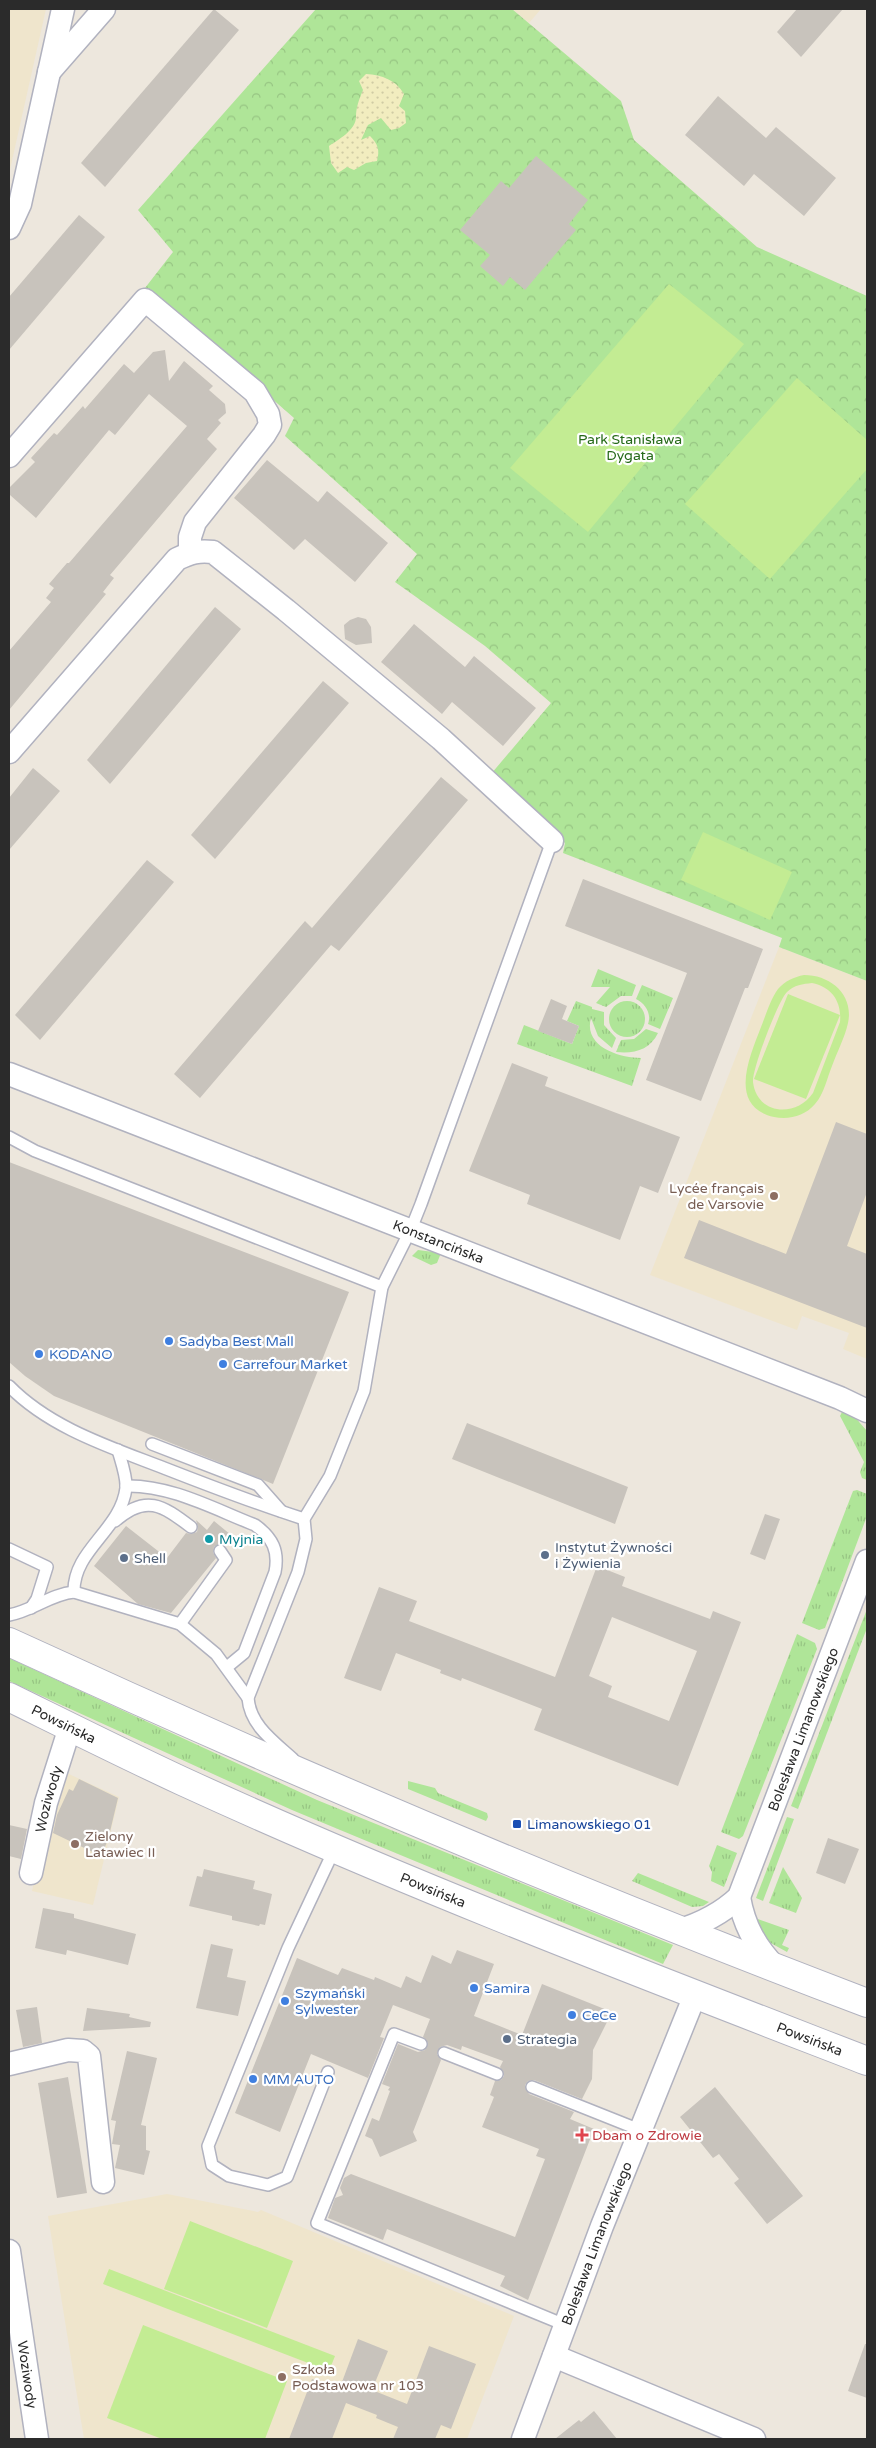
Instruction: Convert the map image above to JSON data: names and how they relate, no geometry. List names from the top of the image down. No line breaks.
{"streets":{"main road":["Powsińska"],"street":["Konstancińska","Bolesława Limanowskiego","Woziwody"]},"crossings":[["Powsińska","Bolesława Limanowskiego"],["Powsińska","Woziwody"]],"parks":["Park Stanisława Dygata"],"places":{"other":["Lycée français de Varsovie","Sadyba Best Mall","KODANO","Carrefour Market","Myjnia","Instytut Żywności i Żywienia","Shell","Zielony Latawiec II","Samira","Szymański Sylwester","CeCe","Strategia","MM AUTO","Szkoła Podstawowa nr 103"],"transit":["Limanowskiego 01"],"health":["Dbam o Zdrowie"]}}
